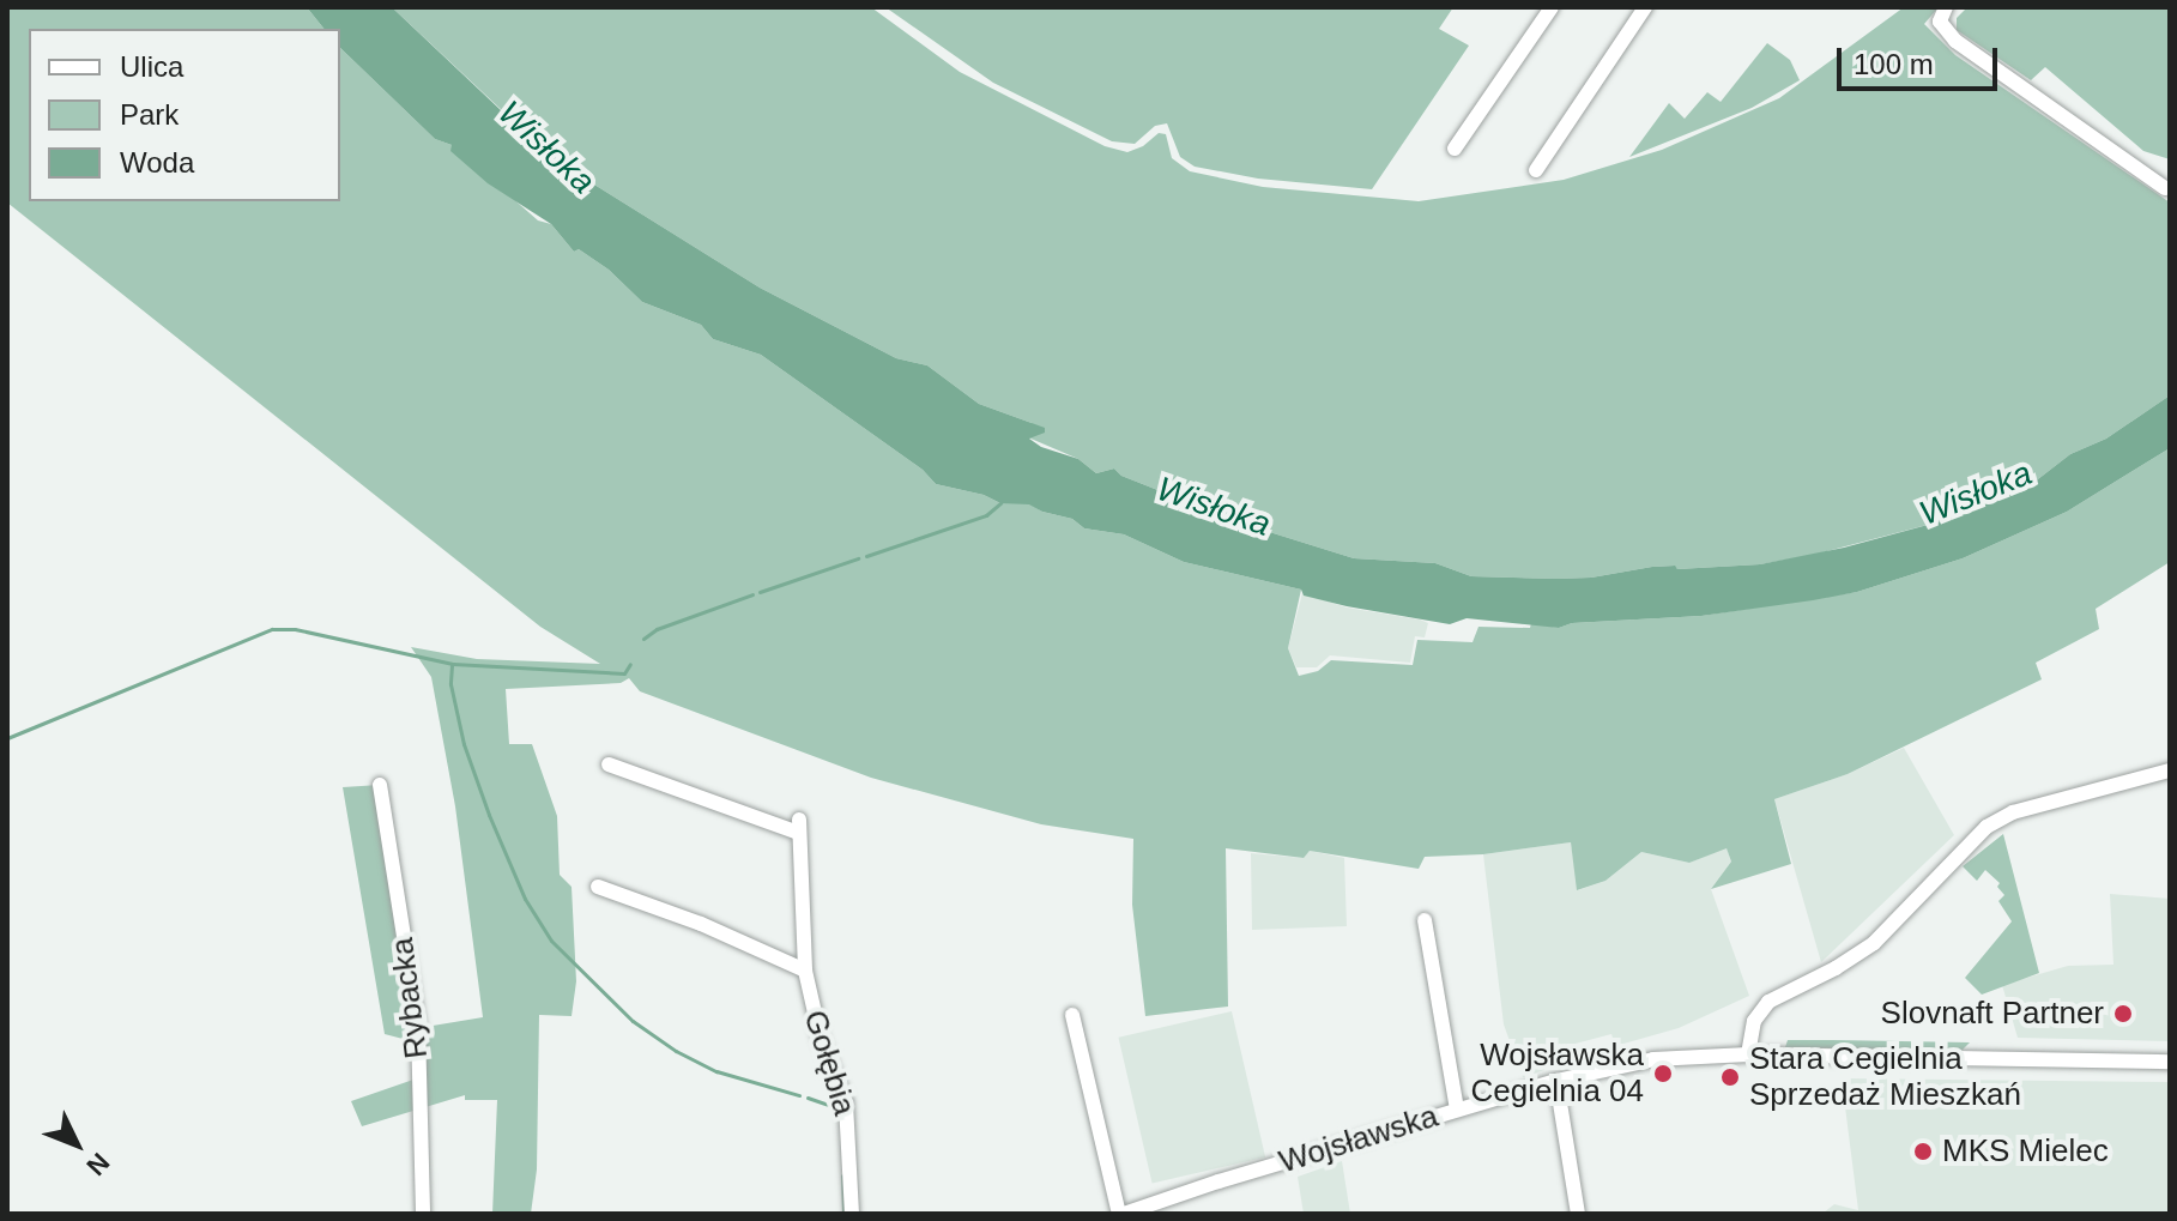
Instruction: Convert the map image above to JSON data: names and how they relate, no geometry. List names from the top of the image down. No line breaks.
{"streets":{"street":["Rybacka","Gołębia","Wojsławska"]},"water":["Wisłoka"],"places":["Slovnaft Partner","Wojsławska Cegielnia 04","Stara Cegielnia Sprzedaż Mieszkań","MKS Mielec"],"legend":["Ulica","Park","Woda"],"scale_bar":"100 m","north":"bottom right"}
